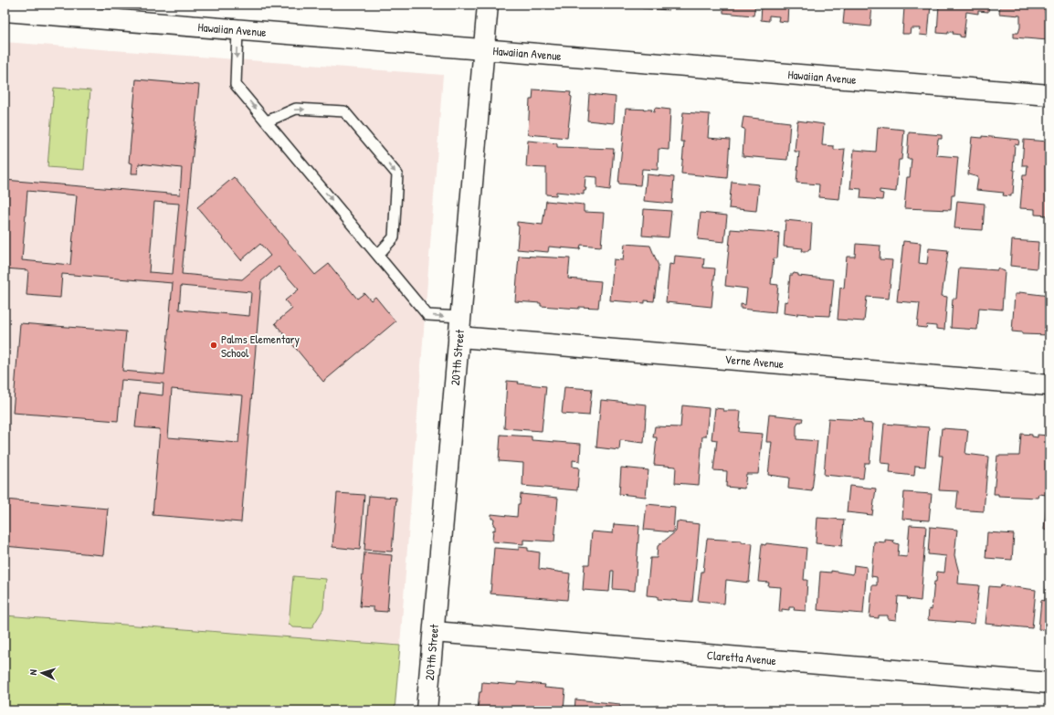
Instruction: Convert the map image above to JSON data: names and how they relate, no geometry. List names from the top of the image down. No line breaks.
{"streets":{"street":["Hawaiian Avenue","207th Street","Verne Avenue","Claretta Avenue"]},"crossings":[["Hawaiian Avenue","207th Street"],["207th Street","Verne Avenue"],["207th Street","Claretta Avenue"]],"places":["Palms Elementary School"],"north":"left"}
